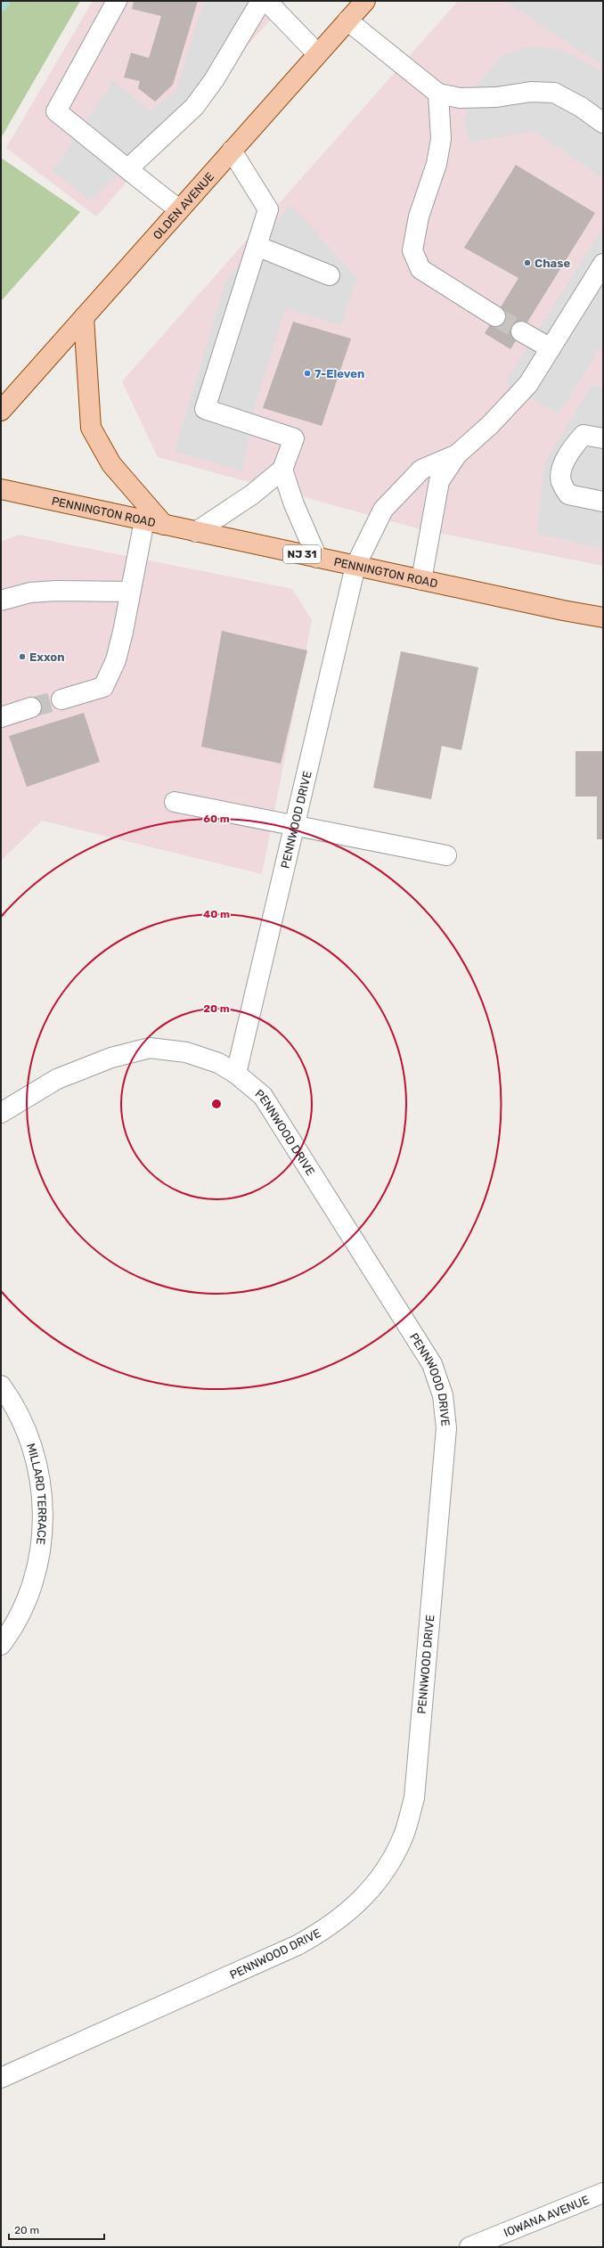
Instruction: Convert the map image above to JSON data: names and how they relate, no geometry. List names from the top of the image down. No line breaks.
{"streets":{"main road":["OLDEN AVENUE","PENNINGTON ROAD","NJ 31"],"street":["PENNWOOD DRIVE","MILLARD TERRACE","IOWANA AVENUE"]},"crossings":[["PENNINGTON ROAD","PENNWOOD DRIVE"]],"places":["Chase","7-Eleven","Exxon"],"scale_bar":"20 m","rings":["60 m","40 m","20 m"]}
